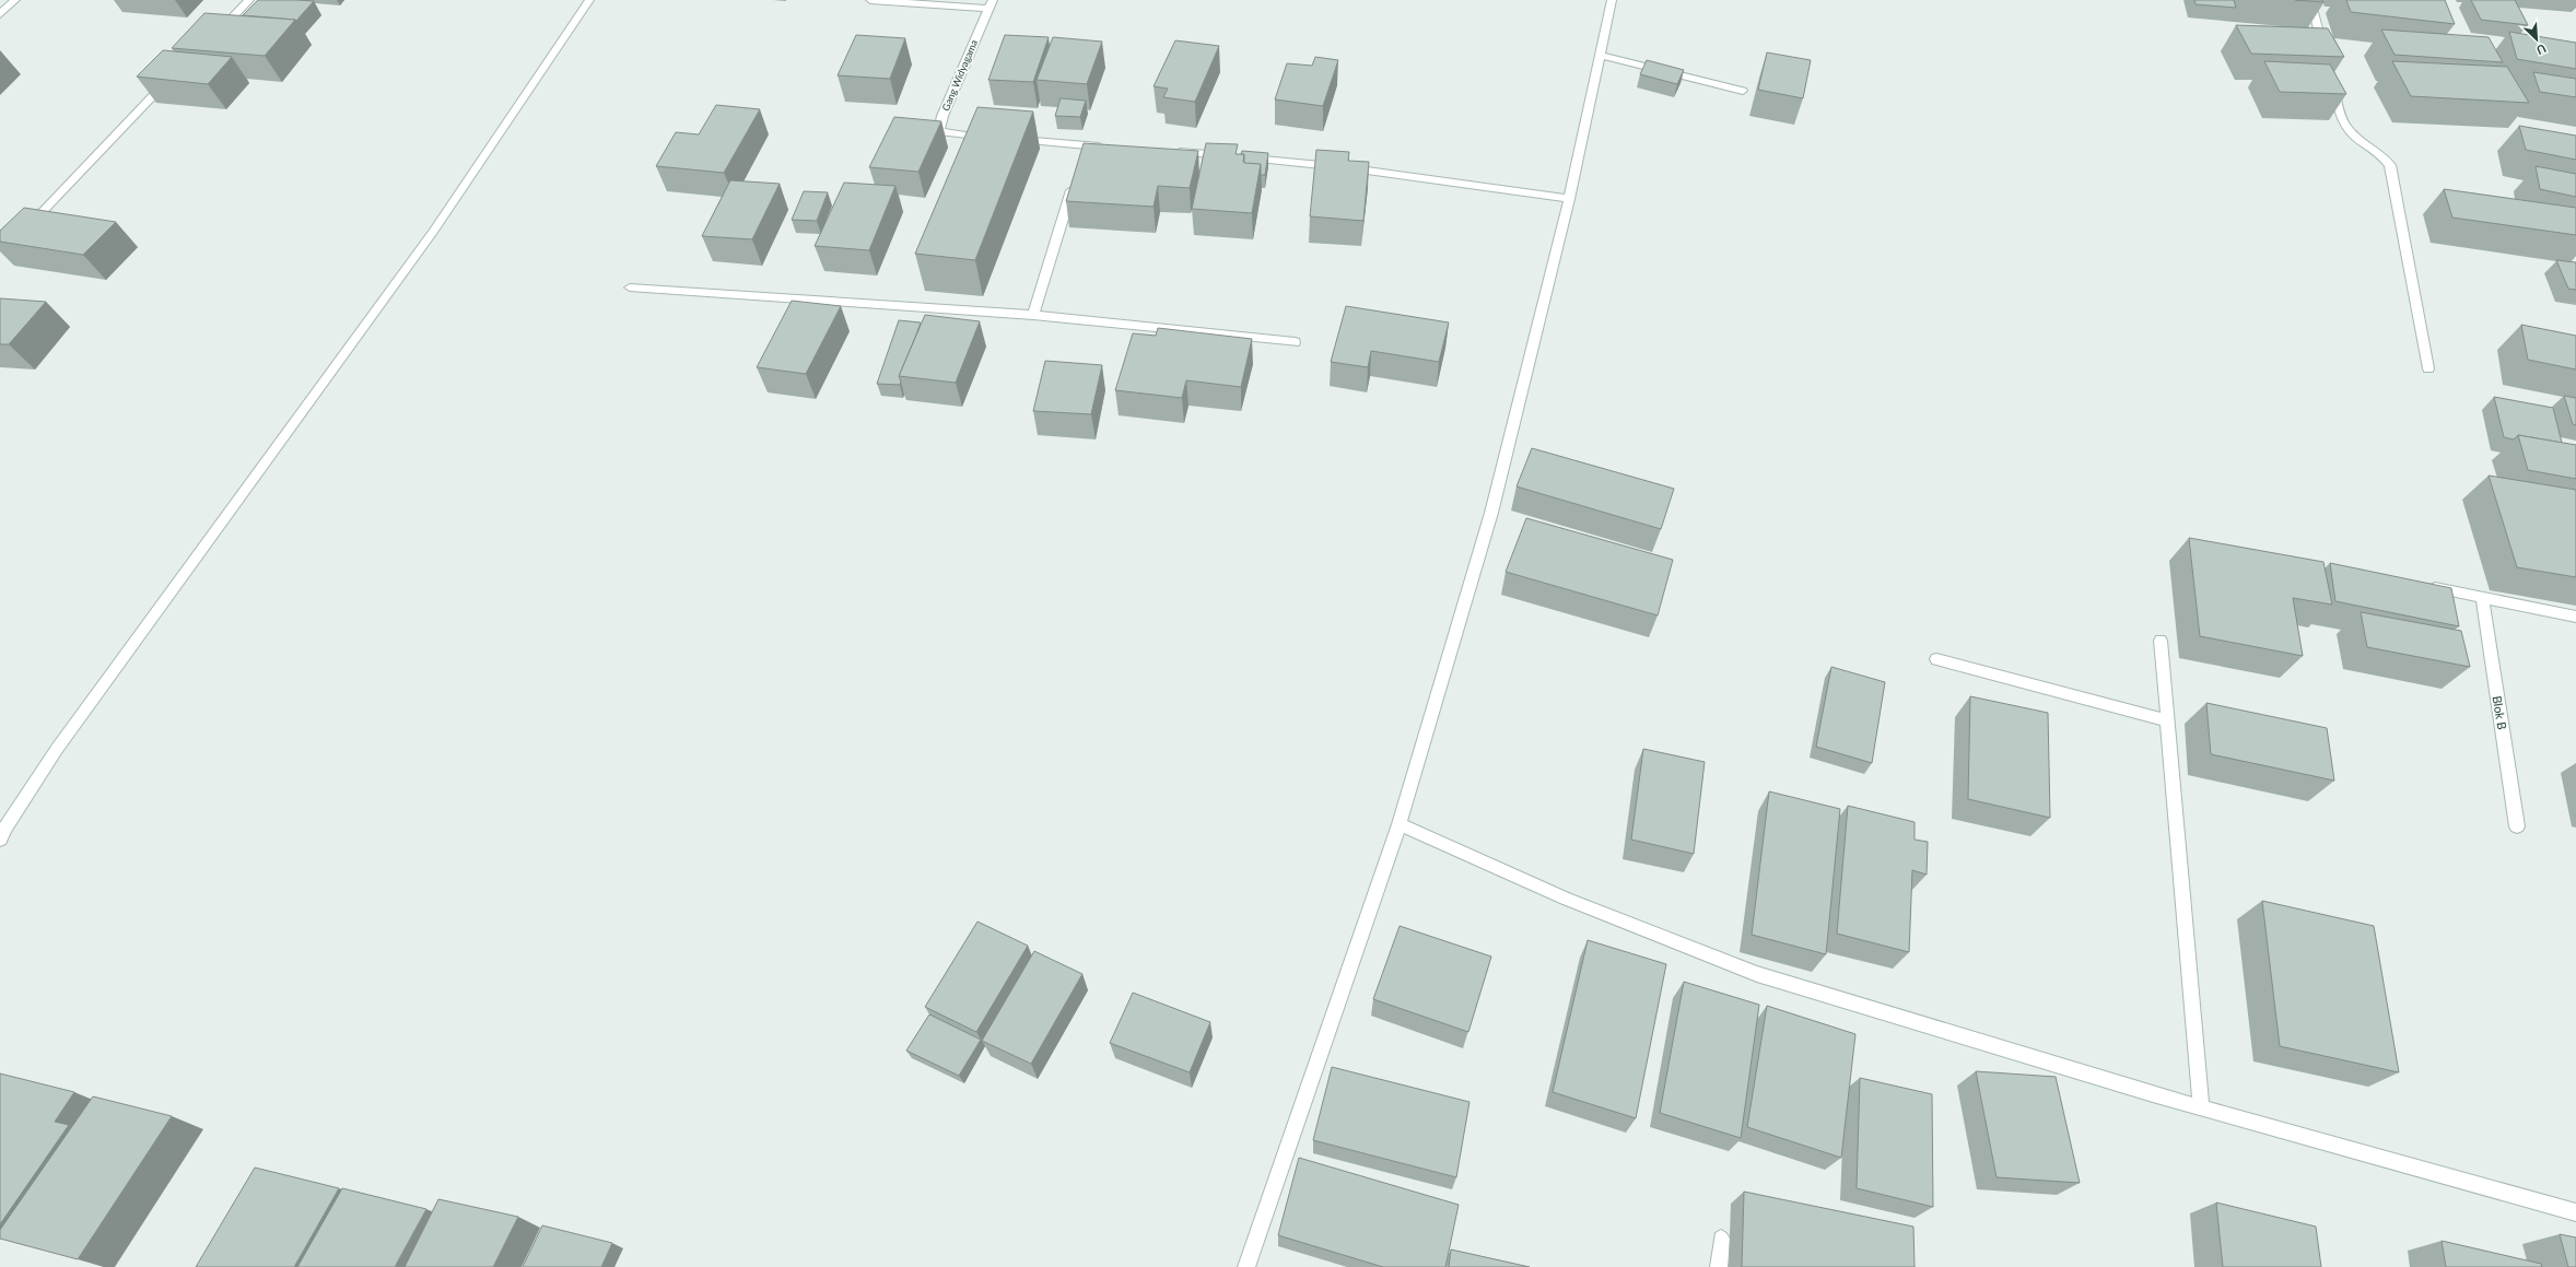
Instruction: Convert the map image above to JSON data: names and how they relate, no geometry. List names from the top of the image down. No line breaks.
{"streets":{"street":["Gang Widyagama","Blok B"]},"north":"bottom right"}
